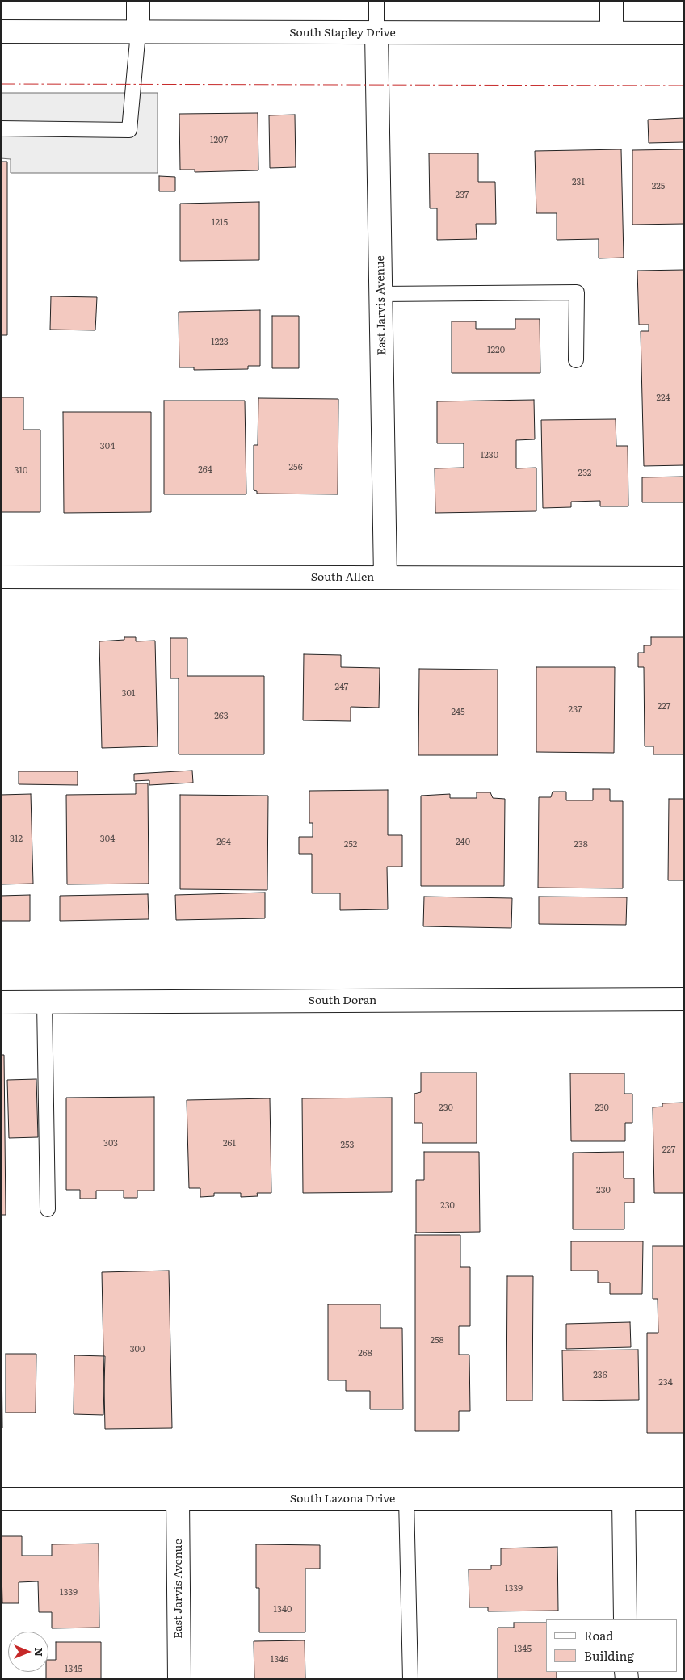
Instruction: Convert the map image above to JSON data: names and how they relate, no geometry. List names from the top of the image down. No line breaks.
{"streets":{"street":["South Stapley Drive","East Jarvis Avenue","South Allen","South Doran","South Lazona Drive"]},"crossings":[["South Stapley Drive","East Jarvis Avenue"],["East Jarvis Avenue","South Allen"],["East Jarvis Avenue","South Lazona Drive"]],"house_numbers":["1207","231","225","237","1215","1223","1220","224","304","1230","256","264","310","232","247","301","227","237","245","263","312","304","264","240","252","238","230","230","303","261","253","227","230","230","258","300","268","236","234","1339","1339","1340","1345","1346","1345"],"legend":["Road","Building"],"north":"right"}
